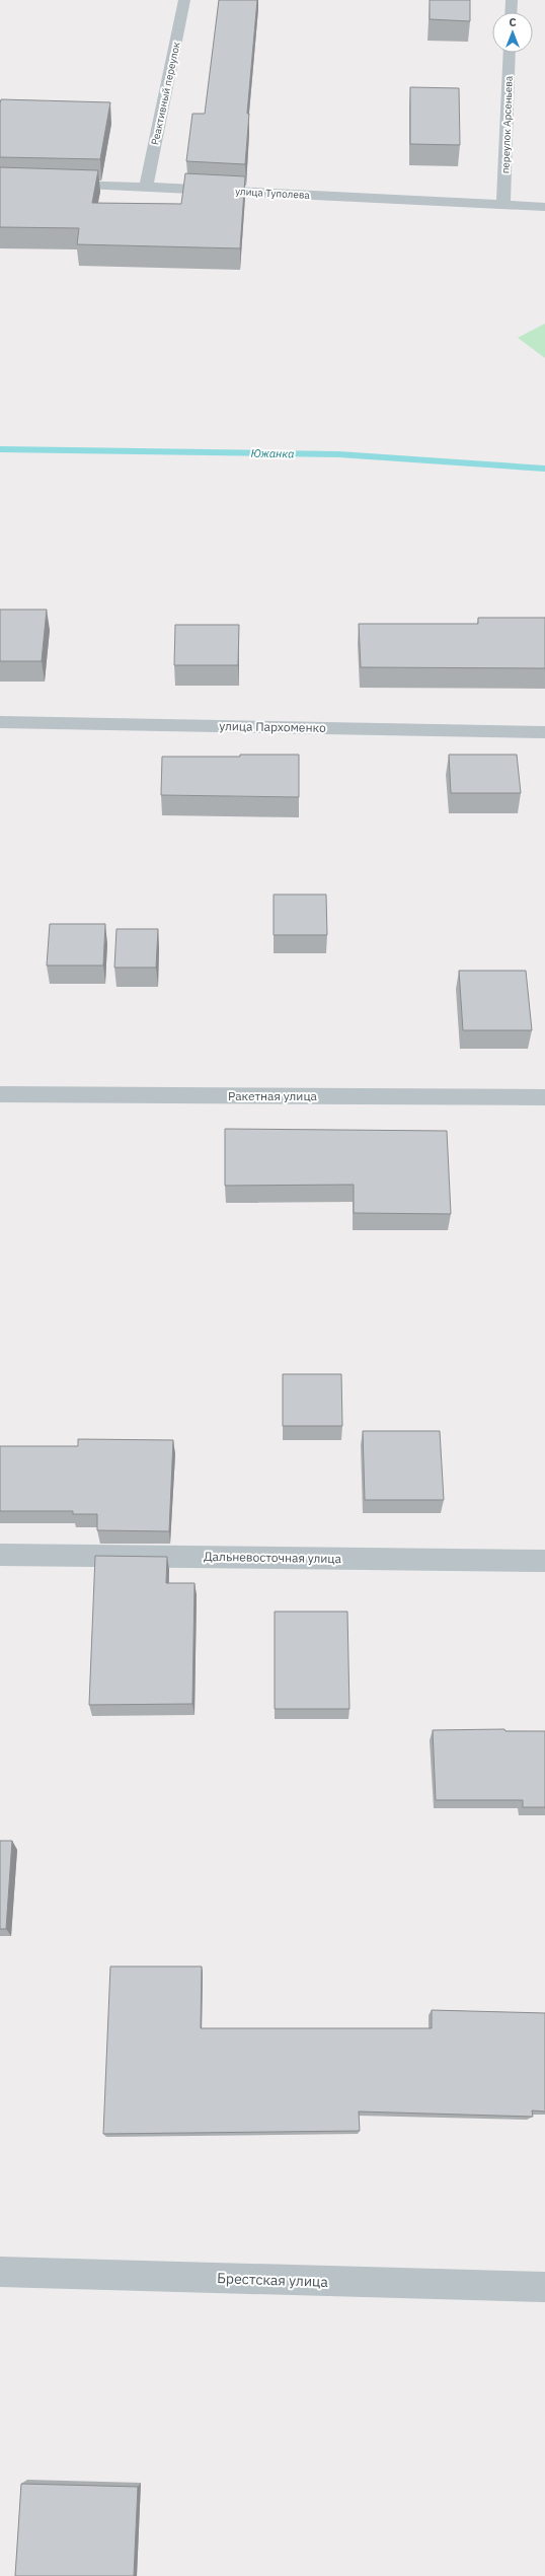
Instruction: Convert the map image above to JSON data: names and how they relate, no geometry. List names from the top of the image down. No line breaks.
{"streets":{"street":["Реактивный переулок","переулок Арсеньева","улица Туполева","улица Пархоменко","Ракетная улица","Дальневосточная улица","Брестская улица"]},"crossings":[["Реактивный переулок","улица Туполева"],["переулок Арсеньева","улица Туполева"]],"water":["Южанка"],"north":"top"}
